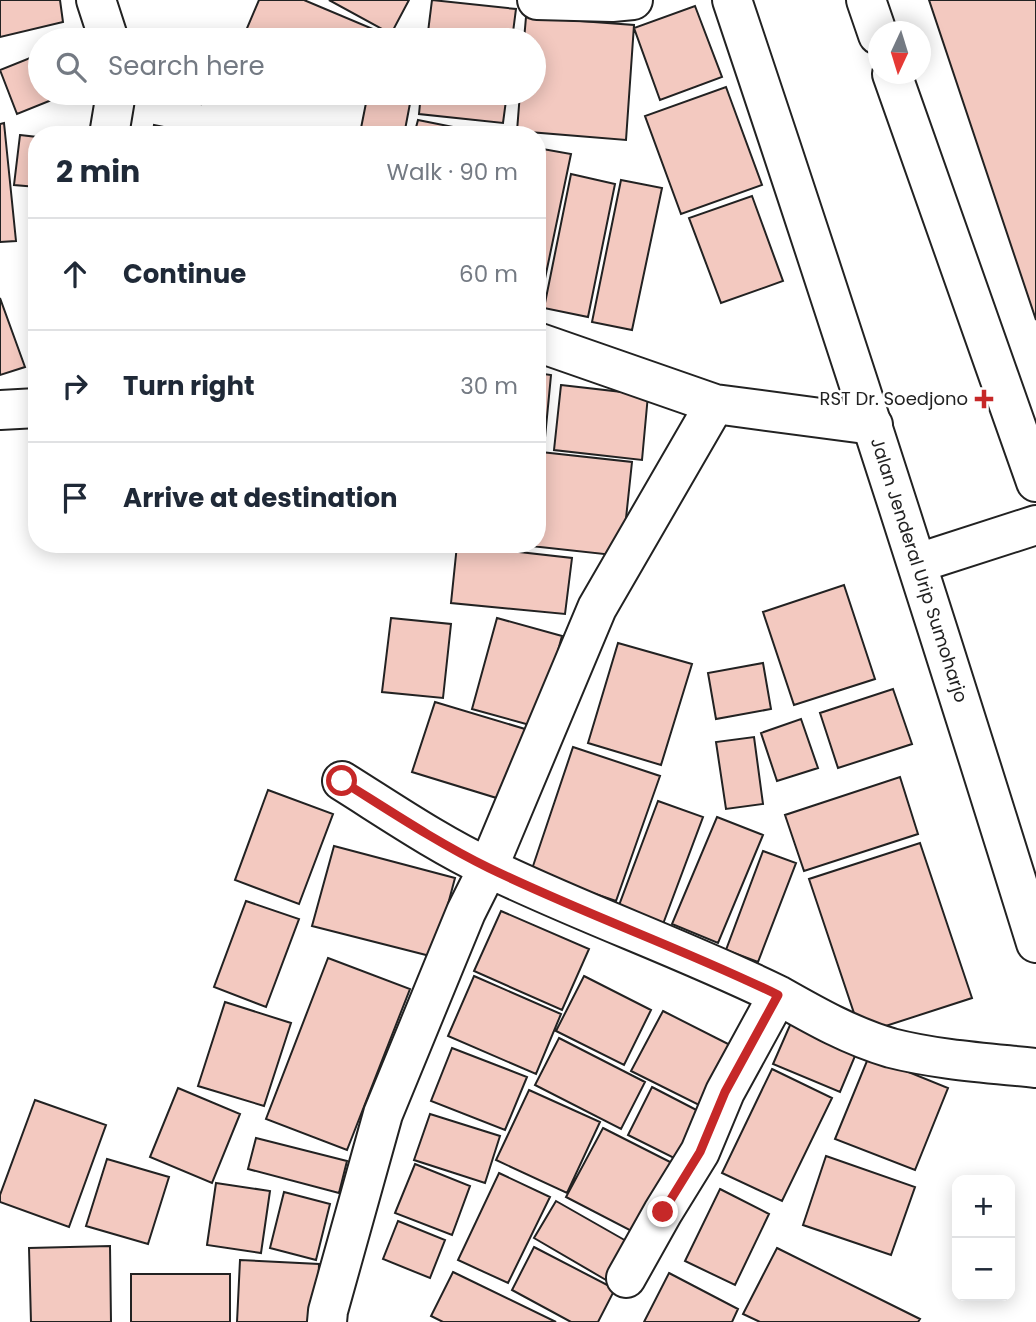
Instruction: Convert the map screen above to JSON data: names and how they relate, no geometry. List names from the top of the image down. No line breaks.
{"streets":{"main road":["Jalan Jenderal Urip Sumoharjo"]},"places":{"health":["RST Dr. Soedjono"]},"north":"bottom","page":{"search":"Search here","heading":["2 min","Walk · 90 m"],"list":[["Continue","60 m"],["Turn right","30 m"],"Arrive at destination"],"map_buttons":["+","−"]}}
